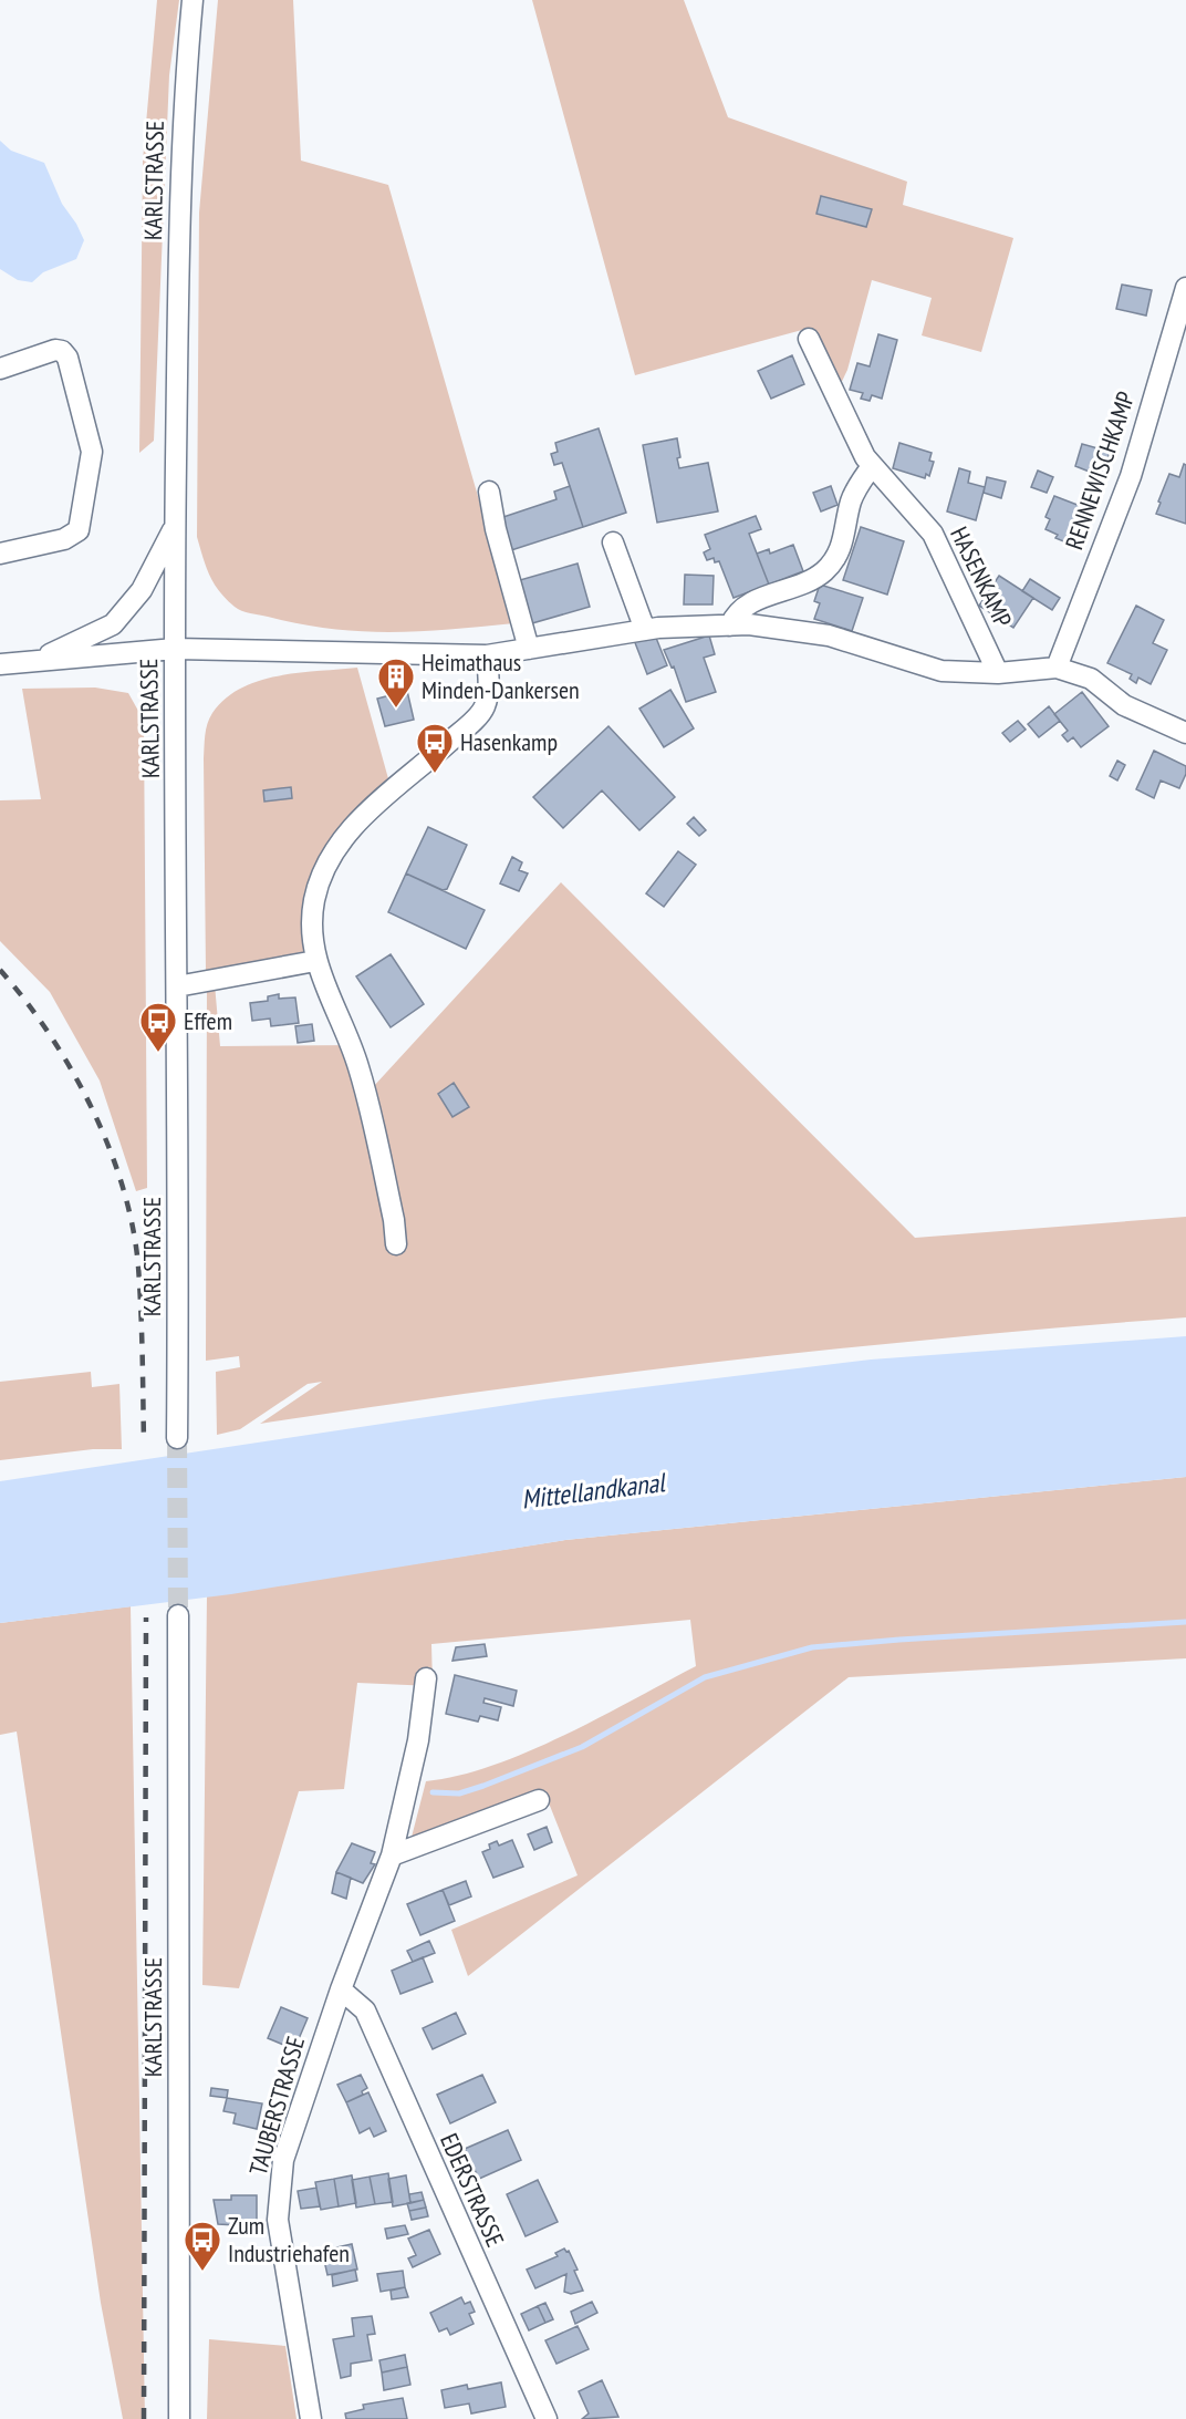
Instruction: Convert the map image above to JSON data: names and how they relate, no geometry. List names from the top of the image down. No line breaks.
{"streets":{"street":["KARLSTRASSE","RENNEWISCHKAMP","HASENKAMP","TAUBERSTRASSE","EDERSTRASSE"]},"crossings":[["TAUBERSTRASSE","EDERSTRASSE"]],"water":["Mittellandkanal"],"places":{"building":["Heimathaus Minden-Dankersen"],"bus stop":["Hasenkamp","Effem","Zum Industriehafen"]}}
